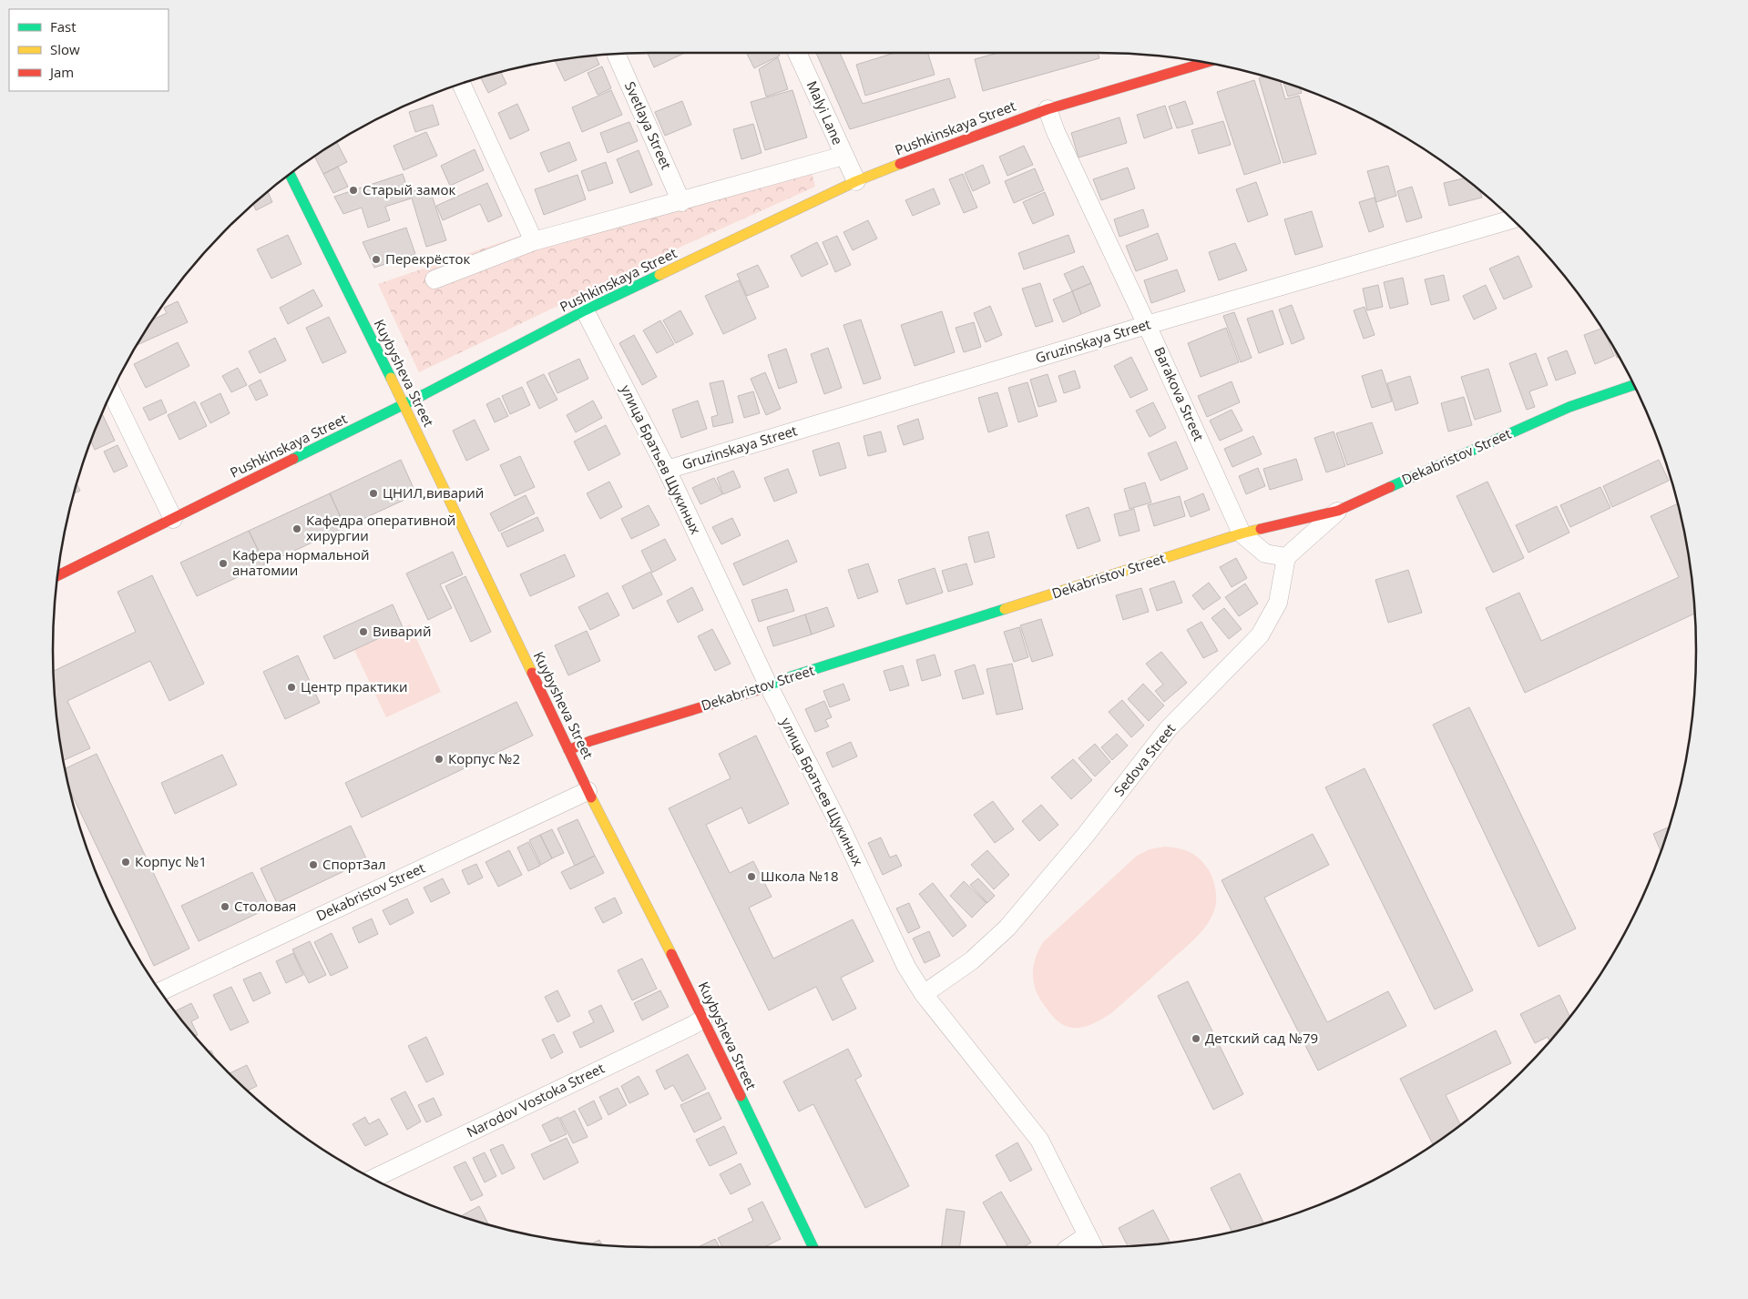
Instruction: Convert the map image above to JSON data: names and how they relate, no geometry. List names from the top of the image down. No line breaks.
{"streets":{"street":["Malyi Lane","Svetlaya Street","Pushkinskaya Street","Gruzinskaya Street","Kuybysheva Street","Barakova Street","Dekabristov Street","улица Братьев Щукиных","Sedova Street","Narodov Vostoka Street"]},"crossings":[["Malyi Lane","Pushkinskaya Street"],["Pushkinskaya Street","Kuybysheva Street"],["Pushkinskaya Street","Barakova Street"],["Pushkinskaya Street","улица Братьев Щукиных"],["Gruzinskaya Street","Barakova Street"],["Gruzinskaya Street","улица Братьев Щукиных"],["Kuybysheva Street","Dekabristov Street"],["Kuybysheva Street","Narodov Vostoka Street"],["Barakova Street","Dekabristov Street"],["Barakova Street","Sedova Street"],["Dekabristov Street","улица Братьев Щукиных"],["улица Братьев Щукиных","Sedova Street"]],"places":["Старый замок","Перекрёсток","ЦНИЛ,виварий","Кафедра оперативной хирургии","Кафера нормальной анатомии","Виварий","Центр практики","Корпус №2","Корпус №1","СпортЗал","Школа №18","Столовая","Детский сад №79"],"legend":["Fast","Slow","Jam"]}
